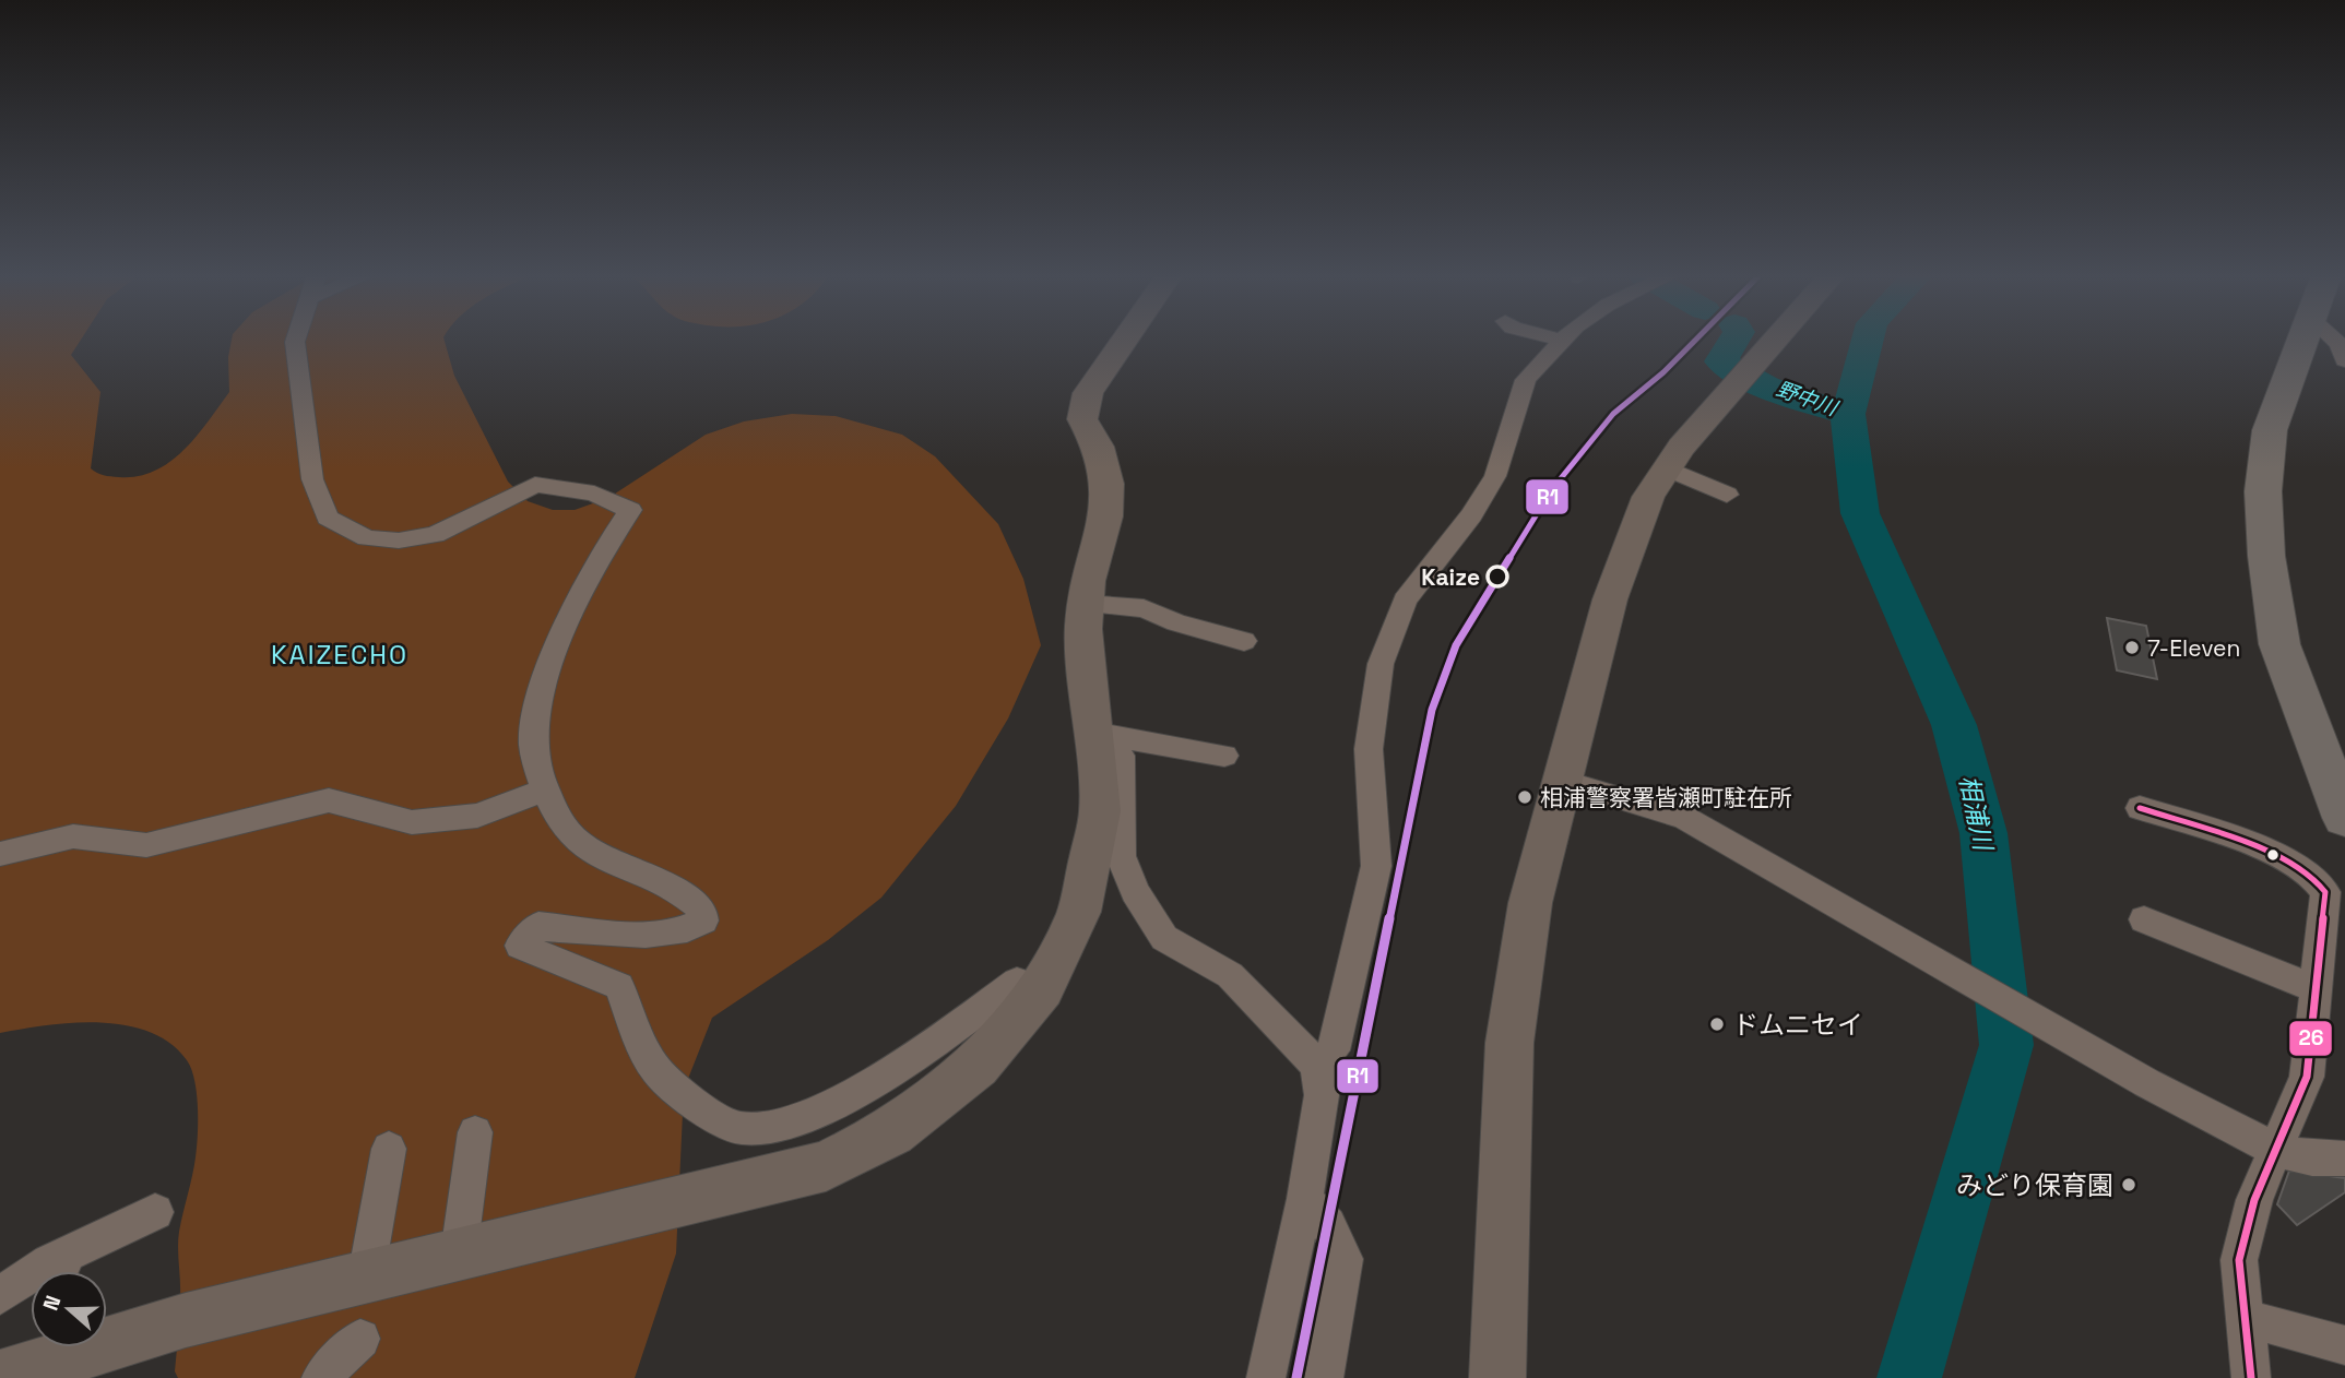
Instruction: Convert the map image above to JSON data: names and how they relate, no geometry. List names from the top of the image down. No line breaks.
{"districts":["KAIZECHO"],"water":["野中川","相浦川"],"places":["Kaize","7-Eleven","相浦警察署皆瀬町駐在所","ドムニセイ","みどり保育園"],"lines":["transit line R1","transit line 26"],"north":"left"}
